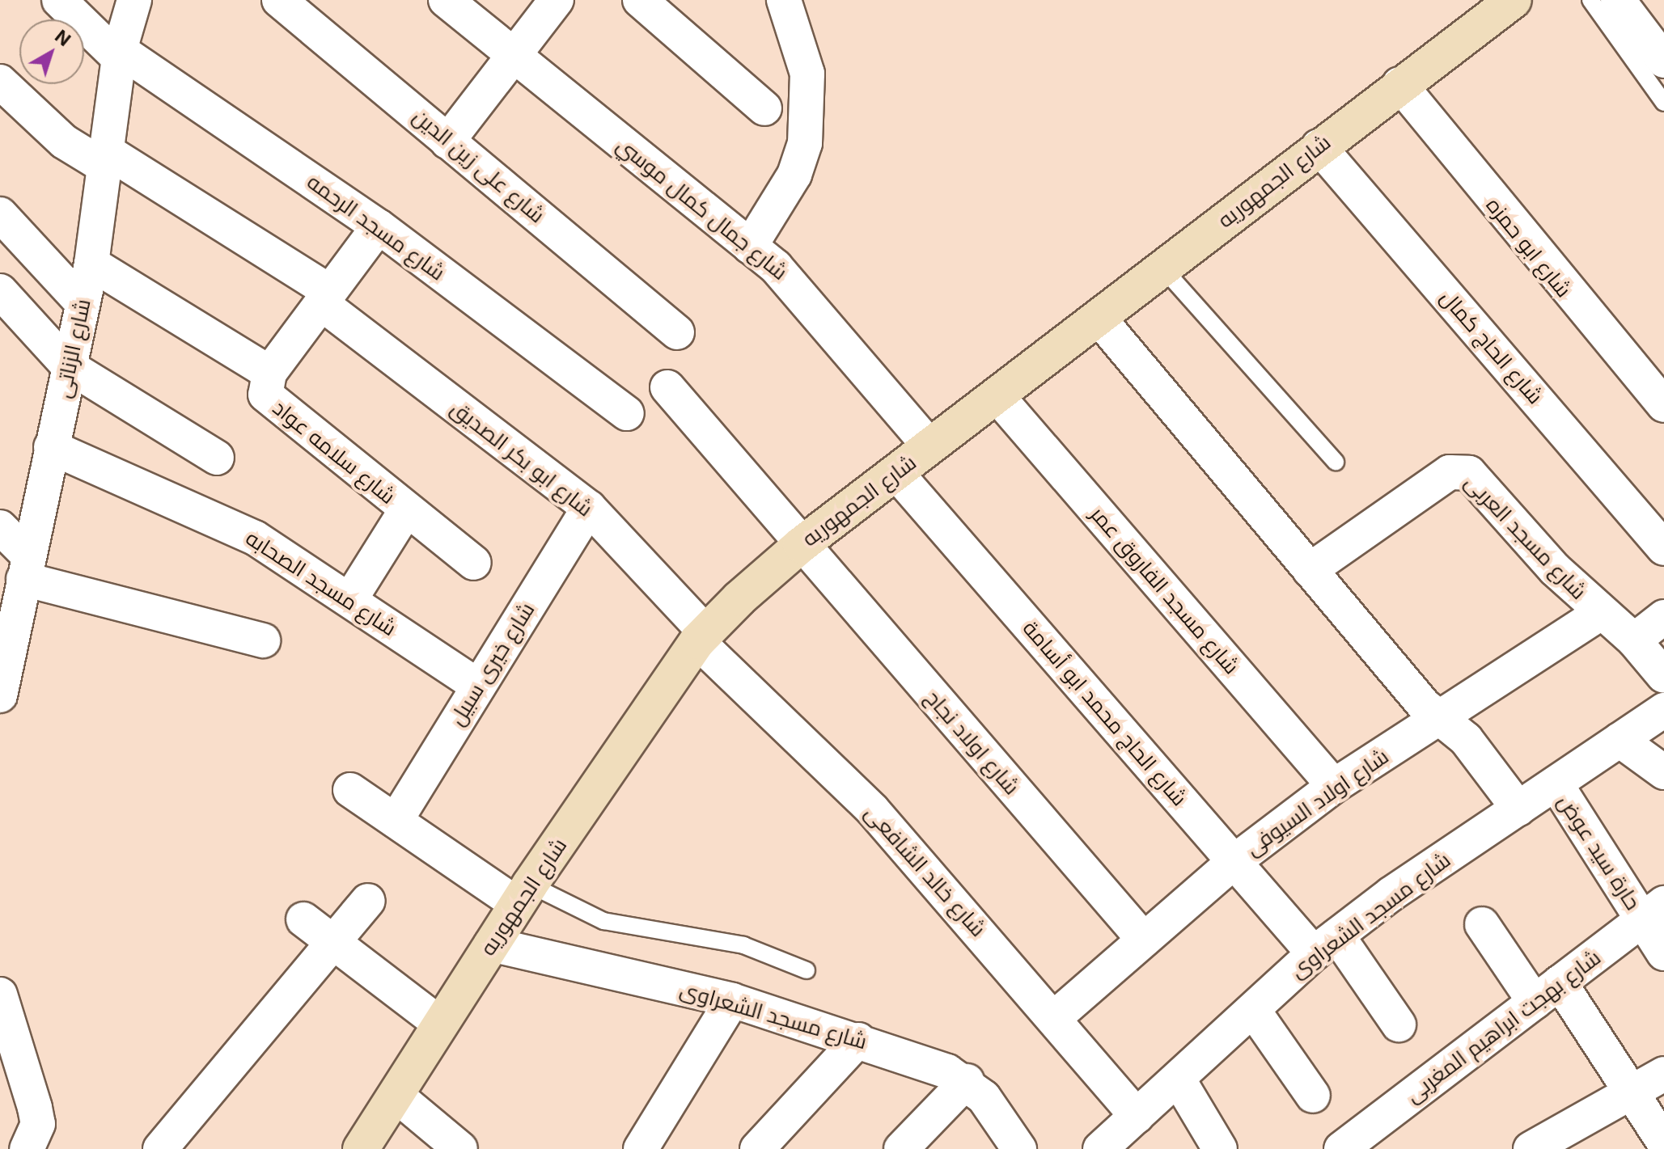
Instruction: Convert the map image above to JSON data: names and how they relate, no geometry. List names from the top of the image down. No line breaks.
{"streets":{"main road":["شارع الجمهوريه"],"street":["شارع على زين الدين","شارع جمال كمال موسي","شارع مسجد الرحمه","شارع ابو حمزه","شارع الحاج كمال","شارع الزناتى","شارع سلامه عواد","شارع ابو بكر الصديق","شارع مسجد العربى","شارع مسجد الصحابه","شارع مسجد الفاروق عمر","شارع خيرى سبيل","شارع الحاج محمد ابو أسامة","شارع اولاد نجاح","شارع اولاد السيوفى","حارة سيد عوض","شارع خالد الشافعى","شارع مسجد الشعراوى","شارع بهجت ابراهيم المغربى"]},"crossings":[["شارع الجمهوريه","شارع جمال كمال موسي"],["شارع الجمهوريه","شارع ابو حمزه"],["شارع الجمهوريه","شارع الحاج كمال"],["شارع الجمهوريه","شارع ابو بكر الصديق"],["شارع الجمهوريه","شارع مسجد الفاروق عمر"],["شارع الجمهوريه","شارع الحاج محمد ابو أسامة"],["شارع الجمهوريه","شارع اولاد نجاح"],["شارع الجمهوريه","شارع خالد الشافعى"],["شارع الجمهوريه","شارع مسجد الشعراوى"],["شارع مسجد الرحمه","شارع الزناتى"],["شارع مسجد الرحمه","شارع سلامه عواد"],["شارع الزناتى","شارع ابو بكر الصديق"],["شارع الزناتى","شارع مسجد الصحابه"],["شارع سلامه عواد","شارع ابو بكر الصديق"],["شارع ابو بكر الصديق","شارع خيرى سبيل"],["شارع ابو بكر الصديق","شارع خالد الشافعى"],["شارع مسجد العربى","شارع اولاد السيوفى"],["شارع مسجد الصحابه","شارع خيرى سبيل"],["شارع مسجد الفاروق عمر","شارع اولاد السيوفى"],["شارع الحاج محمد ابو أسامة","شارع اولاد السيوفى"],["شارع الحاج محمد ابو أسامة","شارع مسجد الشعراوى"],["شارع اولاد نجاح","شارع اولاد السيوفى"],["شارع اولاد السيوفى","شارع خالد الشافعى"],["حارة سيد عوض","شارع مسجد الشعراوى"],["حارة سيد عوض","شارع بهجت ابراهيم المغربى"],["شارع خالد الشافعى","شارع مسجد الشعراوى"]],"north":"top right"}
